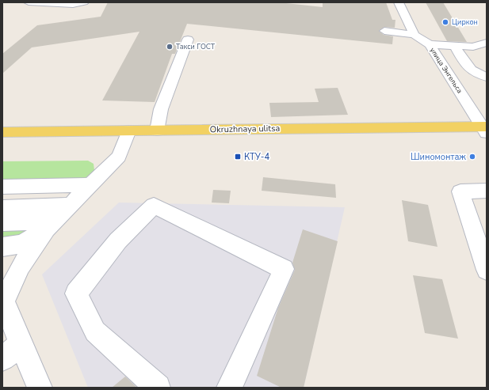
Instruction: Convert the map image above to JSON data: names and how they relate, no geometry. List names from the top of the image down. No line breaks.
{"streets":{"main road":["Okruzhnaya ulitsa"],"street":["улица Энгельса"]},"crossings":[["улица Энгельса","Okruzhnaya ulitsa"]],"places":{"other":["Циркон","Такси ГОСТ","Шиномонтаж"],"transit":["КТУ-4"]}}
